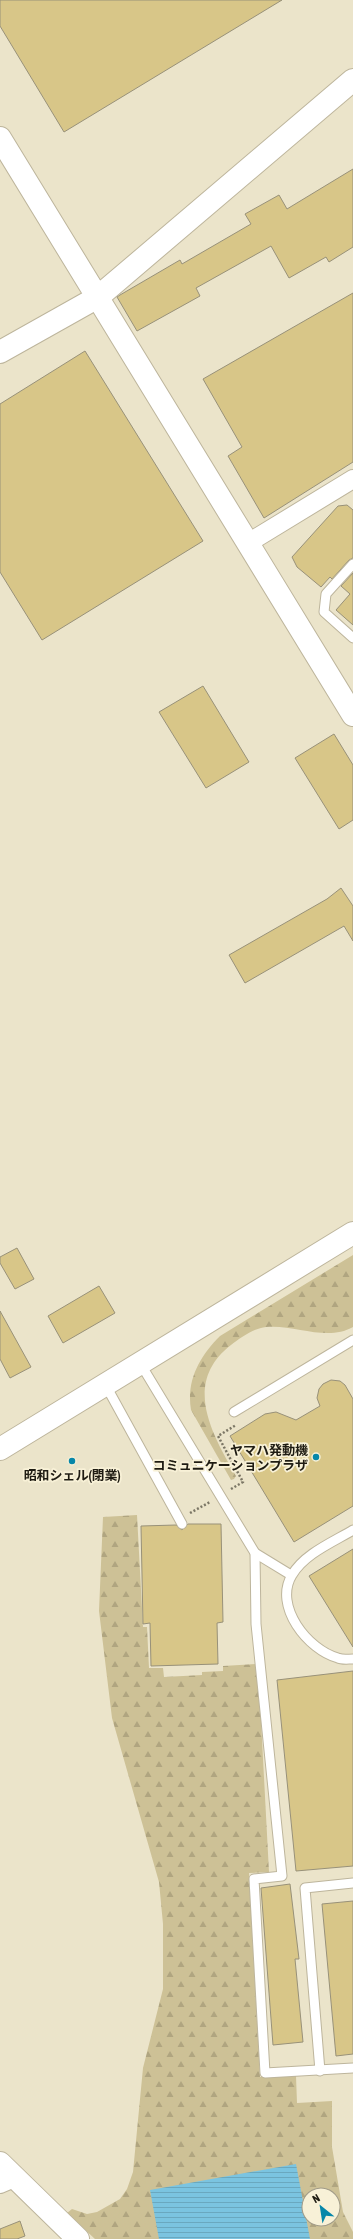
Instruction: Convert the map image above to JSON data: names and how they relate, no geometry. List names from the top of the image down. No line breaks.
{"places":["ヤマハ発動機 コミュニケーションプラザ","昭和シェル(閉業)"],"north":"top left"}
